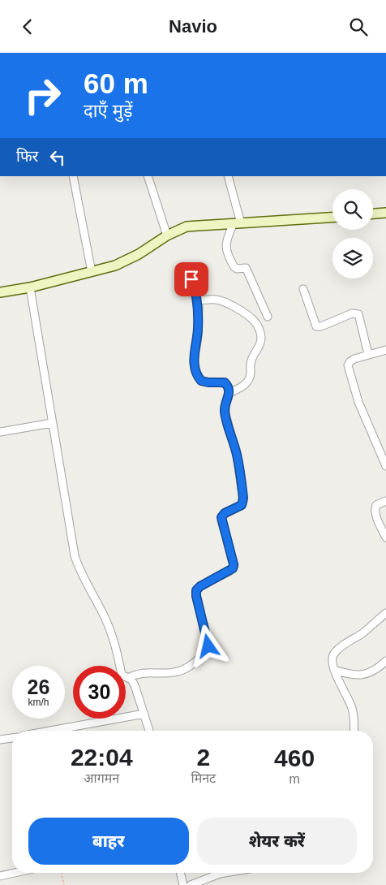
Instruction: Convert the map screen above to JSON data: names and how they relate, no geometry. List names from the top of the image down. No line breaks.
{"page":{"header":"Navio","turn":["60 m","दाएँ मुड़ें"],"then":"फिर","speed":"26 km/h","limit":"30","eta":["22:04","आगमन","2","मिनट","460","m"],"buttons":["बाहर","शेयर करें"]}}
